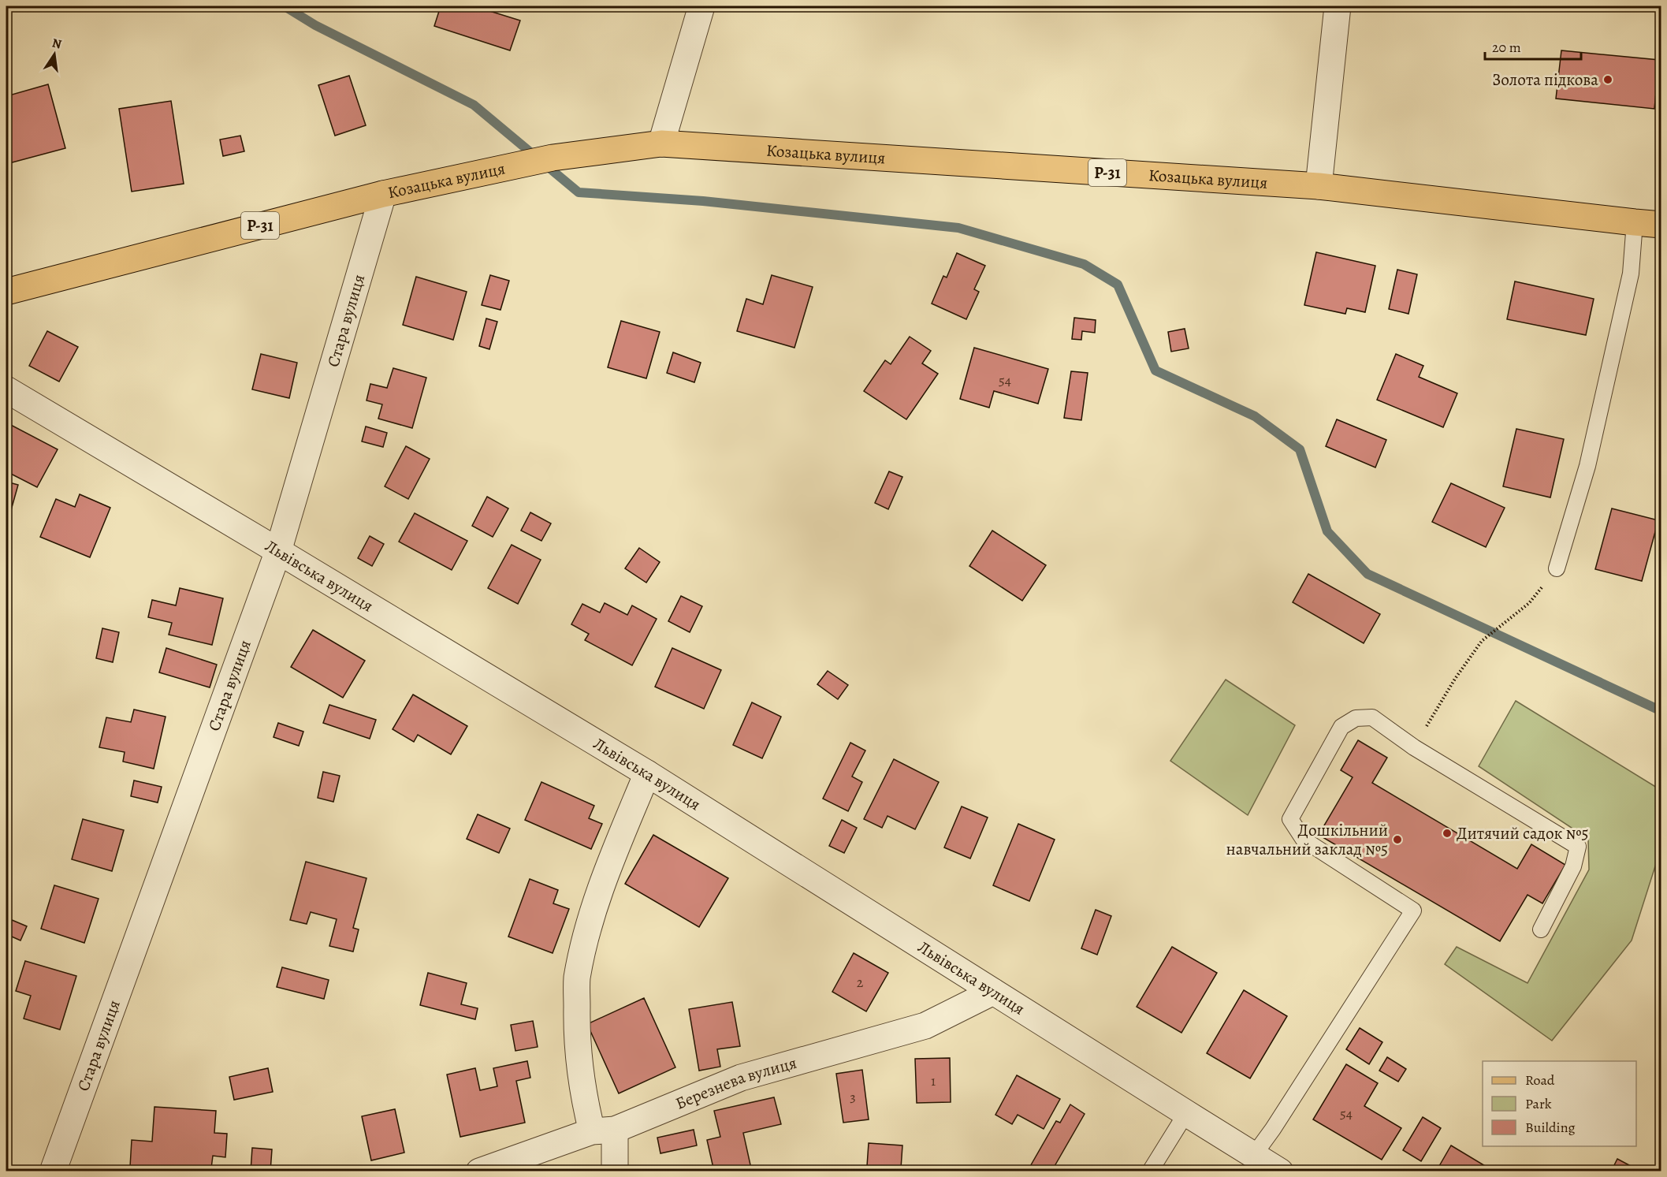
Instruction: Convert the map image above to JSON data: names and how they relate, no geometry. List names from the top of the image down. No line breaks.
{"streets":{"main road":["Козацька вулиця","Р-31"],"street":["Стара вулиця","Львівська вулиця","Березнева вулиця"]},"crossings":[["Козацька вулиця","Стара вулиця"],["Стара вулиця","Львівська вулиця"],["Львівська вулиця","Березнева вулиця"]],"places":["Золота пiдкова","Дитячий садок №5","Дошкільний навчальний заклад №5"],"house_numbers":["54","2","1","3","54"],"legend":["Road","Park","Building"],"scale_bar":"20 m","north":"top"}
